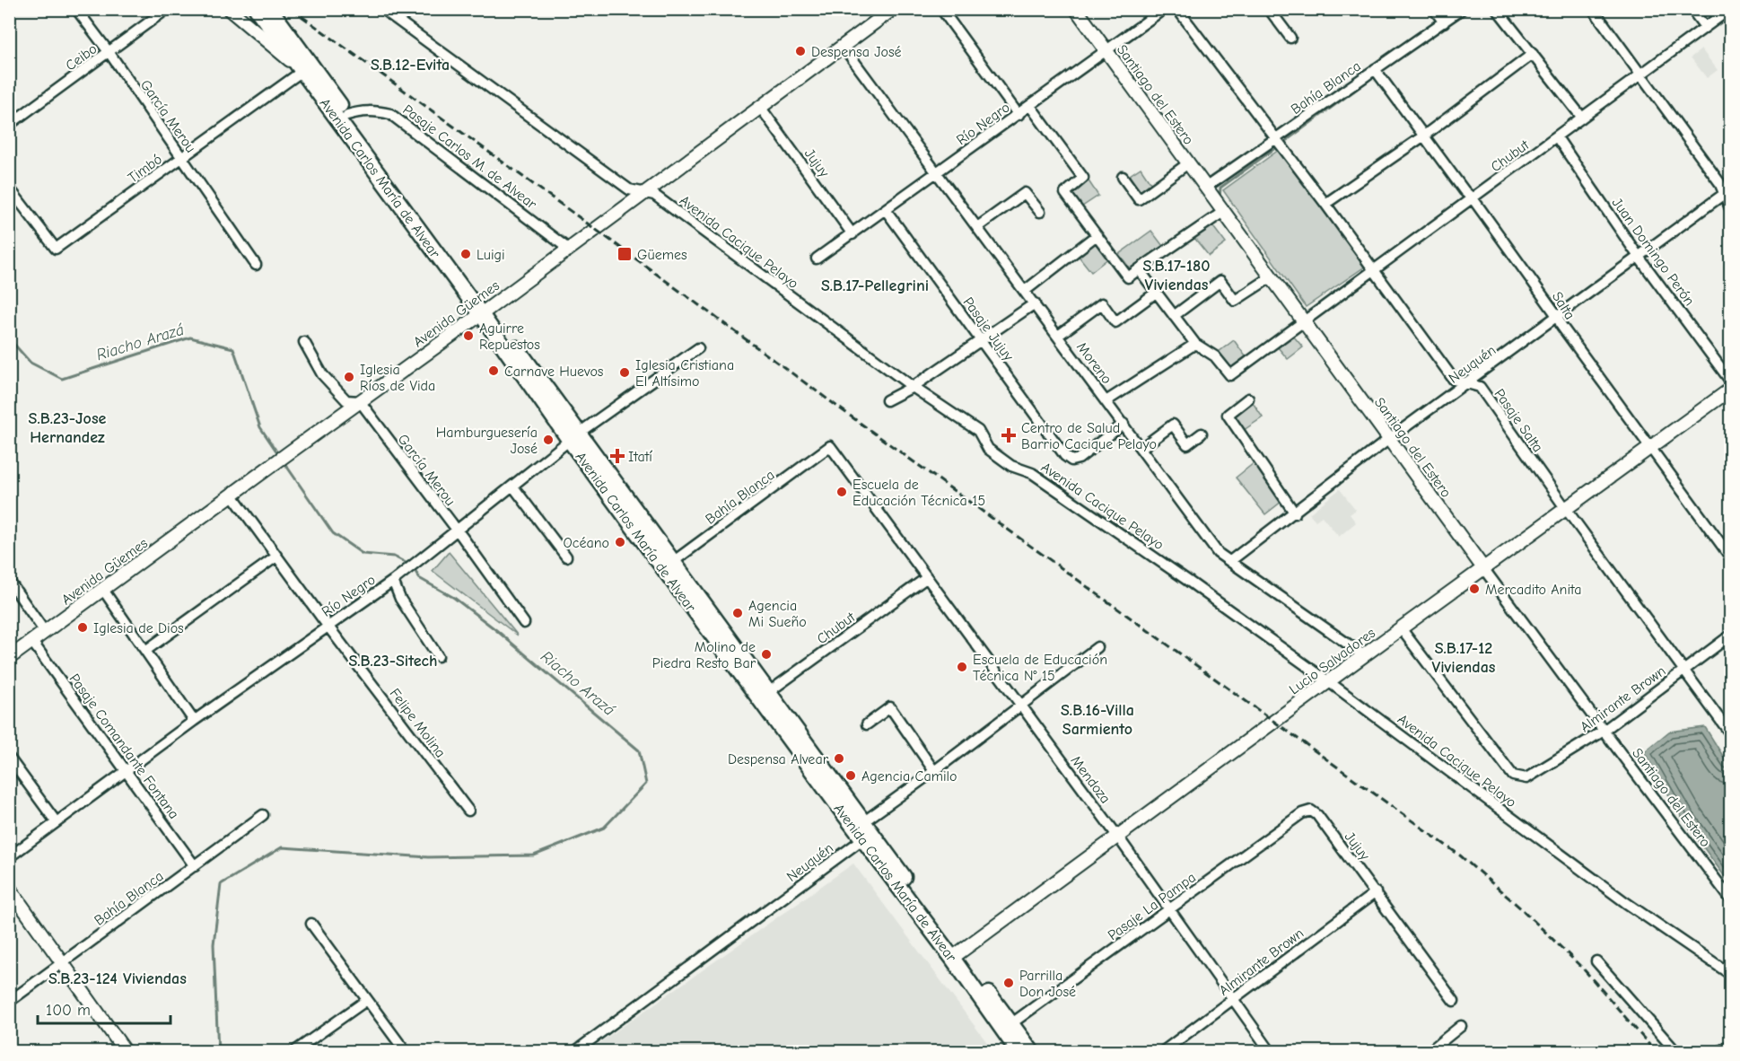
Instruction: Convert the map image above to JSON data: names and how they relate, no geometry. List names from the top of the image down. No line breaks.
{"streets":{"main road":["Avenida Carlos María de Alvear"],"street":["Ceibo","Bahía Blanca","Santiago del Estero","García Merou","Río Negro","Chubut","Pasaje Carlos M. de Alvear","Jujuy","Timbó","Avenida Cacique Pelayo","Juan Domingo Perón","Salta","Avenida Güemes","Pasaje Jujuy","Moreno","Neuquén","Pasaje Salta","Lucio Salvadores","Almirante Brown","Felipe Molina","Pasaje Comandante Fontana","Mendoza","Pasaje La Pampa"]},"crossings":[["Ceibo","García Merou"],["Bahía Blanca","Santiago del Estero"],["Bahía Blanca","Avenida Carlos María de Alvear"],["Bahía Blanca","Salta"],["Bahía Blanca","Pasaje Salta"],["Bahía Blanca","Pasaje Comandante Fontana"],["Bahía Blanca","Mendoza"],["Santiago del Estero","Río Negro"],["Santiago del Estero","Chubut"],["Santiago del Estero","Neuquén"],["Santiago del Estero","Lucio Salvadores"],["Santiago del Estero","Almirante Brown"],["García Merou","Río Negro"],["García Merou","Timbó"],["García Merou","Avenida Güemes"],["Río Negro","Jujuy"],["Río Negro","Avenida Carlos María de Alvear"],["Río Negro","Pasaje Jujuy"],["Río Negro","Moreno"],["Río Negro","Felipe Molina"],["Río Negro","Pasaje Comandante Fontana"],["Chubut","Avenida Carlos María de Alvear"],["Chubut","Juan Domingo Perón"],["Chubut","Salta"],["Chubut","Pasaje Salta"],["Chubut","Mendoza"],["Pasaje Carlos M. de Alvear","Avenida Carlos María de Alvear"],["Pasaje Carlos M. de Alvear","Avenida Güemes"],["Jujuy","Avenida Güemes"],["Jujuy","Almirante Brown"],["Jujuy","Pasaje La Pampa"],["Timbó","Avenida Carlos María de Alvear"],["Avenida Carlos María de Alvear","Avenida Güemes"],["Avenida Carlos María de Alvear","Neuquén"],["Avenida Carlos María de Alvear","Lucio Salvadores"],["Avenida Carlos María de Alvear","Pasaje La Pampa"],["Avenida Cacique Pelayo","Avenida Güemes"],["Avenida Cacique Pelayo","Lucio Salvadores"],["Juan Domingo Perón","Neuquén"],["Salta","Neuquén"],["Salta","Lucio Salvadores"],["Avenida Güemes","Moreno"],["Avenida Güemes","Felipe Molina"],["Avenida Güemes","Pasaje Comandante Fontana"],["Pasaje Jujuy","Moreno"],["Moreno","Neuquén"],["Moreno","Lucio Salvadores"],["Neuquén","Pasaje Salta"],["Pasaje Salta","Lucio Salvadores"],["Pasaje Salta","Almirante Brown"],["Lucio Salvadores","Almirante Brown"],["Lucio Salvadores","Mendoza"],["Almirante Brown","Mendoza"],["Mendoza","Pasaje La Pampa"]],"districts":["S.B.12-Evita","S.B.17-180 Viviendas","S.B.17-Pellegrini","S.B.23-Jose Hernandez","S.B.17-12 Viviendas","S.B.23-Sitech","S.B.16-Villa Sarmiento","S.B.23-124 Viviendas"],"water":["Riacho Arazá"],"places":{"other":["Despensa José","Luigi","Aguirre Repuestos","Carnave Huevos","Iglesia Cristiana El Altísimo","Iglesia Ríos de Vida","Hamburguesería José","Escuela de Educación Técnica 15","Océano","Mercadito Anita","Agencia Mi Sueño","Iglesia de Dios","Molino de Piedra Resto Bar","Escuela de Educación Técnica N° 15","Despensa Alvear","Agencia Camilo","Parrilla Don José"],"transit":["Güemes"],"health":["Centro de Salud Barrio Cacique Pelayo","Itatí"]},"scale_bar":"100 m"}
